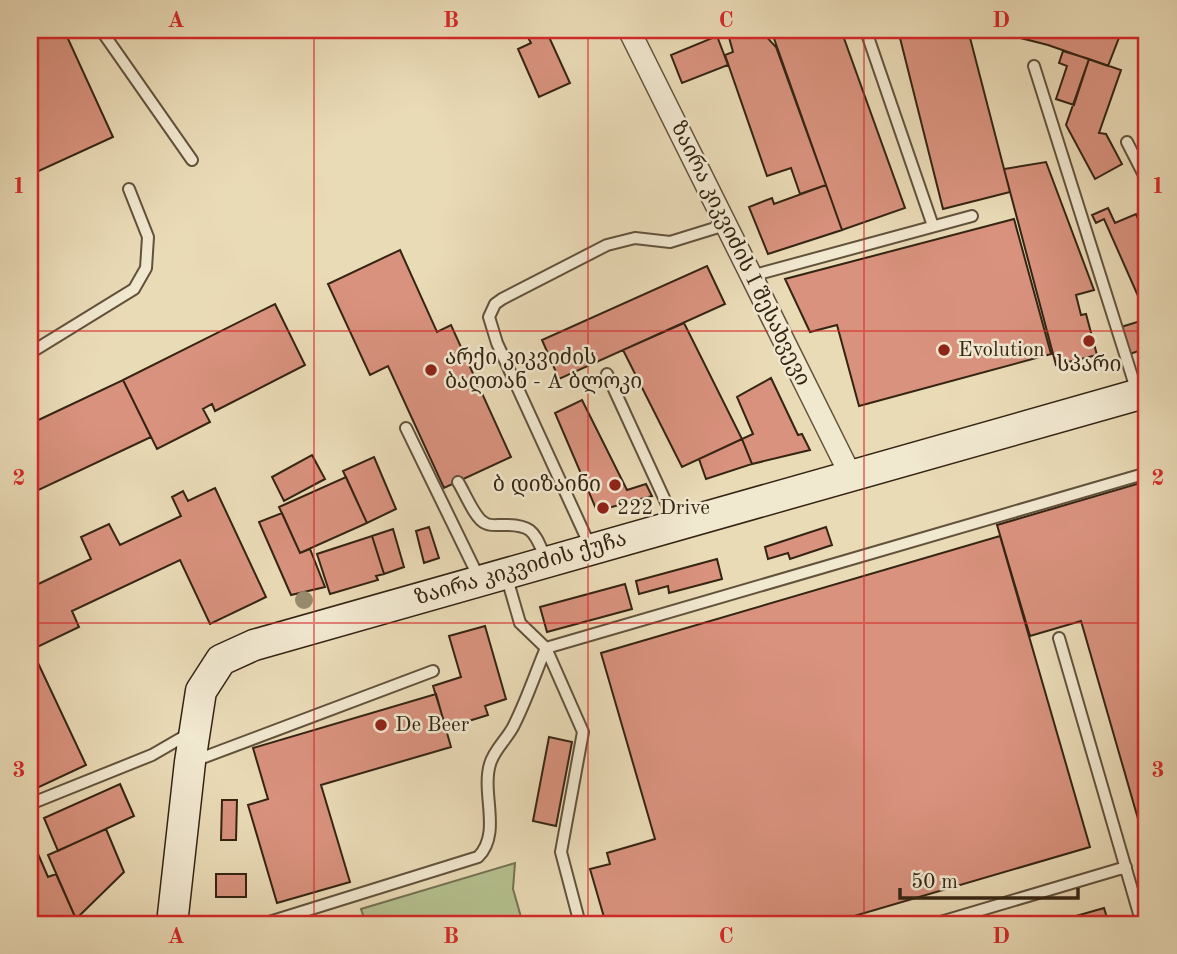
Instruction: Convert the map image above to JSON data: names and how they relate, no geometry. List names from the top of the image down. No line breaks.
{"streets":{"street":["ზაირა კიკვიძის I შესახვევი","ზაირა კიკვიძის ქუჩა"]},"crossings":[["ზაირა კიკვიძის I შესახვევი","ზაირა კიკვიძის ქუჩა"]],"places":["სპარი","Evolution","არქი კიკვიძის ბაღთან - A ბლოკი","ბ დიზაინი","222 Drive","De Beer"],"scale_bar":"50 m","grid":{"columns":["A","B","C","D"],"rows":["1","2","3"]}}
